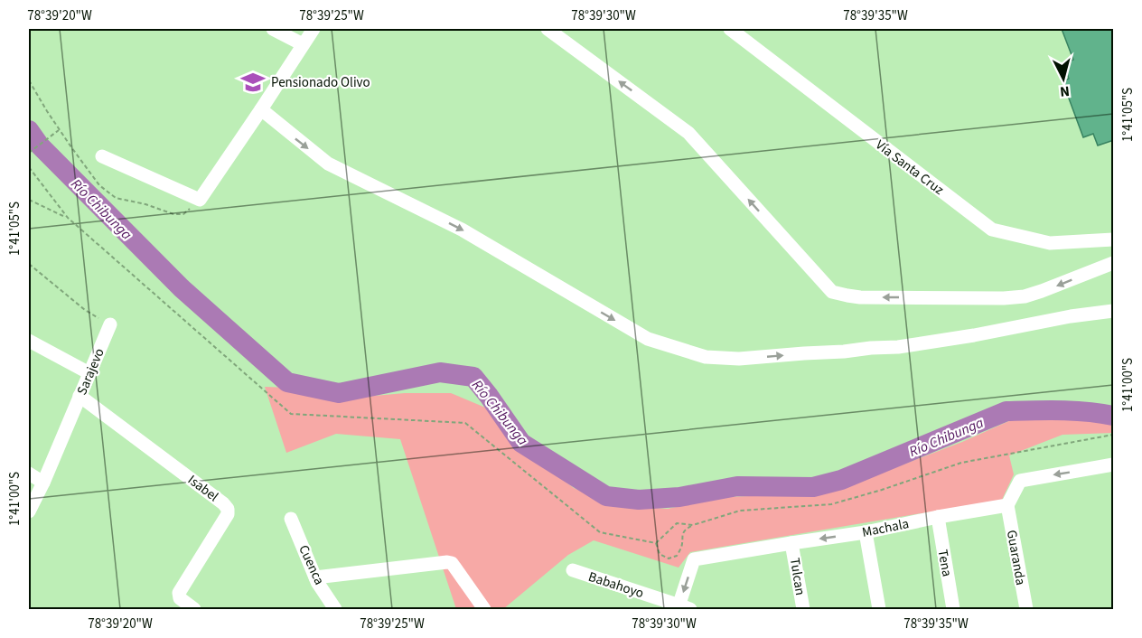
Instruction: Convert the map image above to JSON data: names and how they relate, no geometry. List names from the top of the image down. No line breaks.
{"streets":{"street":["Vía Santa Cruz","Sarajevo","Isabel","Machala","Guaranda","Tena","Cuenca","Tulcan","Babahoyo"]},"crossings":[["Sarajevo","Isabel"],["Machala","Guaranda"],["Machala","Tena"],["Machala","Tulcan"],["Machala","Babahoyo"]],"one_way":["Machala"],"water":["Río Chibunga"],"places":{"school or university":["Pensionado Olivo"]},"north":"bottom","coordinates":["78°39'20\"W","78°39'25\"W","78°39'30\"W","78°39'35\"W","1°41'05\"S","1°41'00\"S"]}
